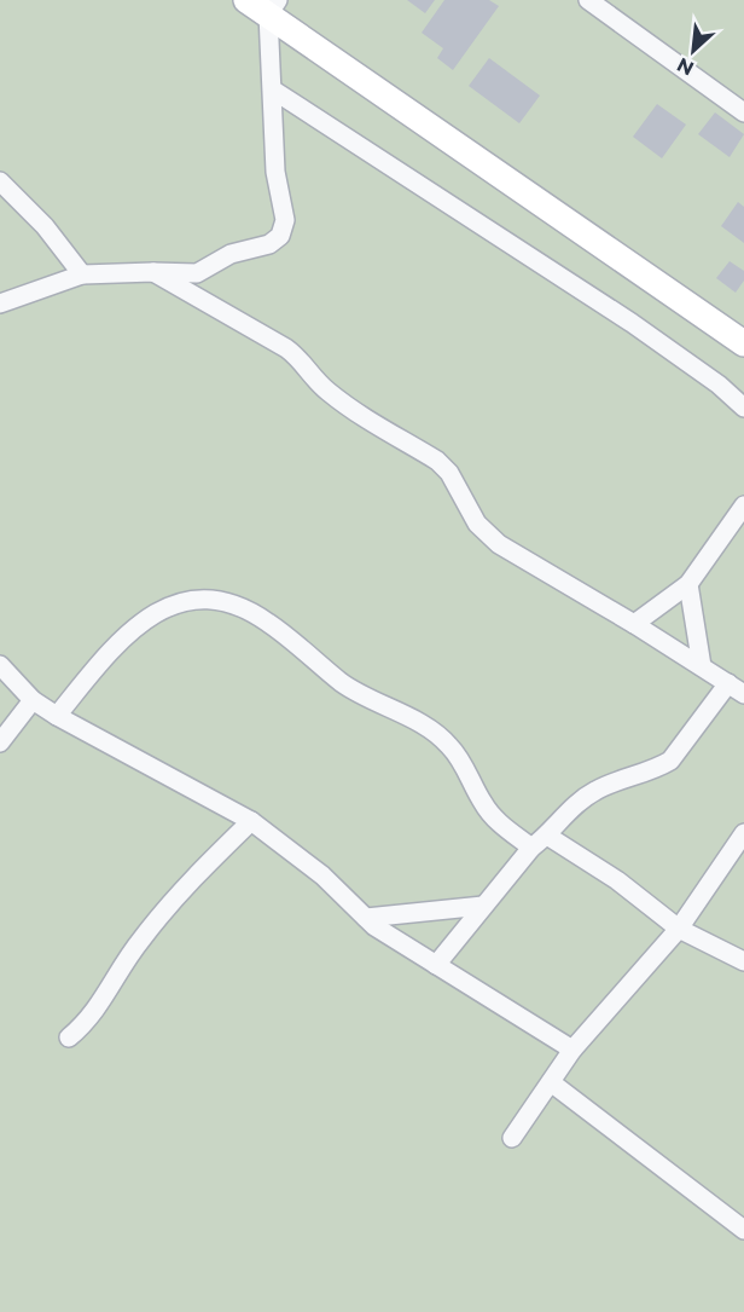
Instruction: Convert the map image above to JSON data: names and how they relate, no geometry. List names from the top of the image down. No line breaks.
{"north":"bottom left"}
